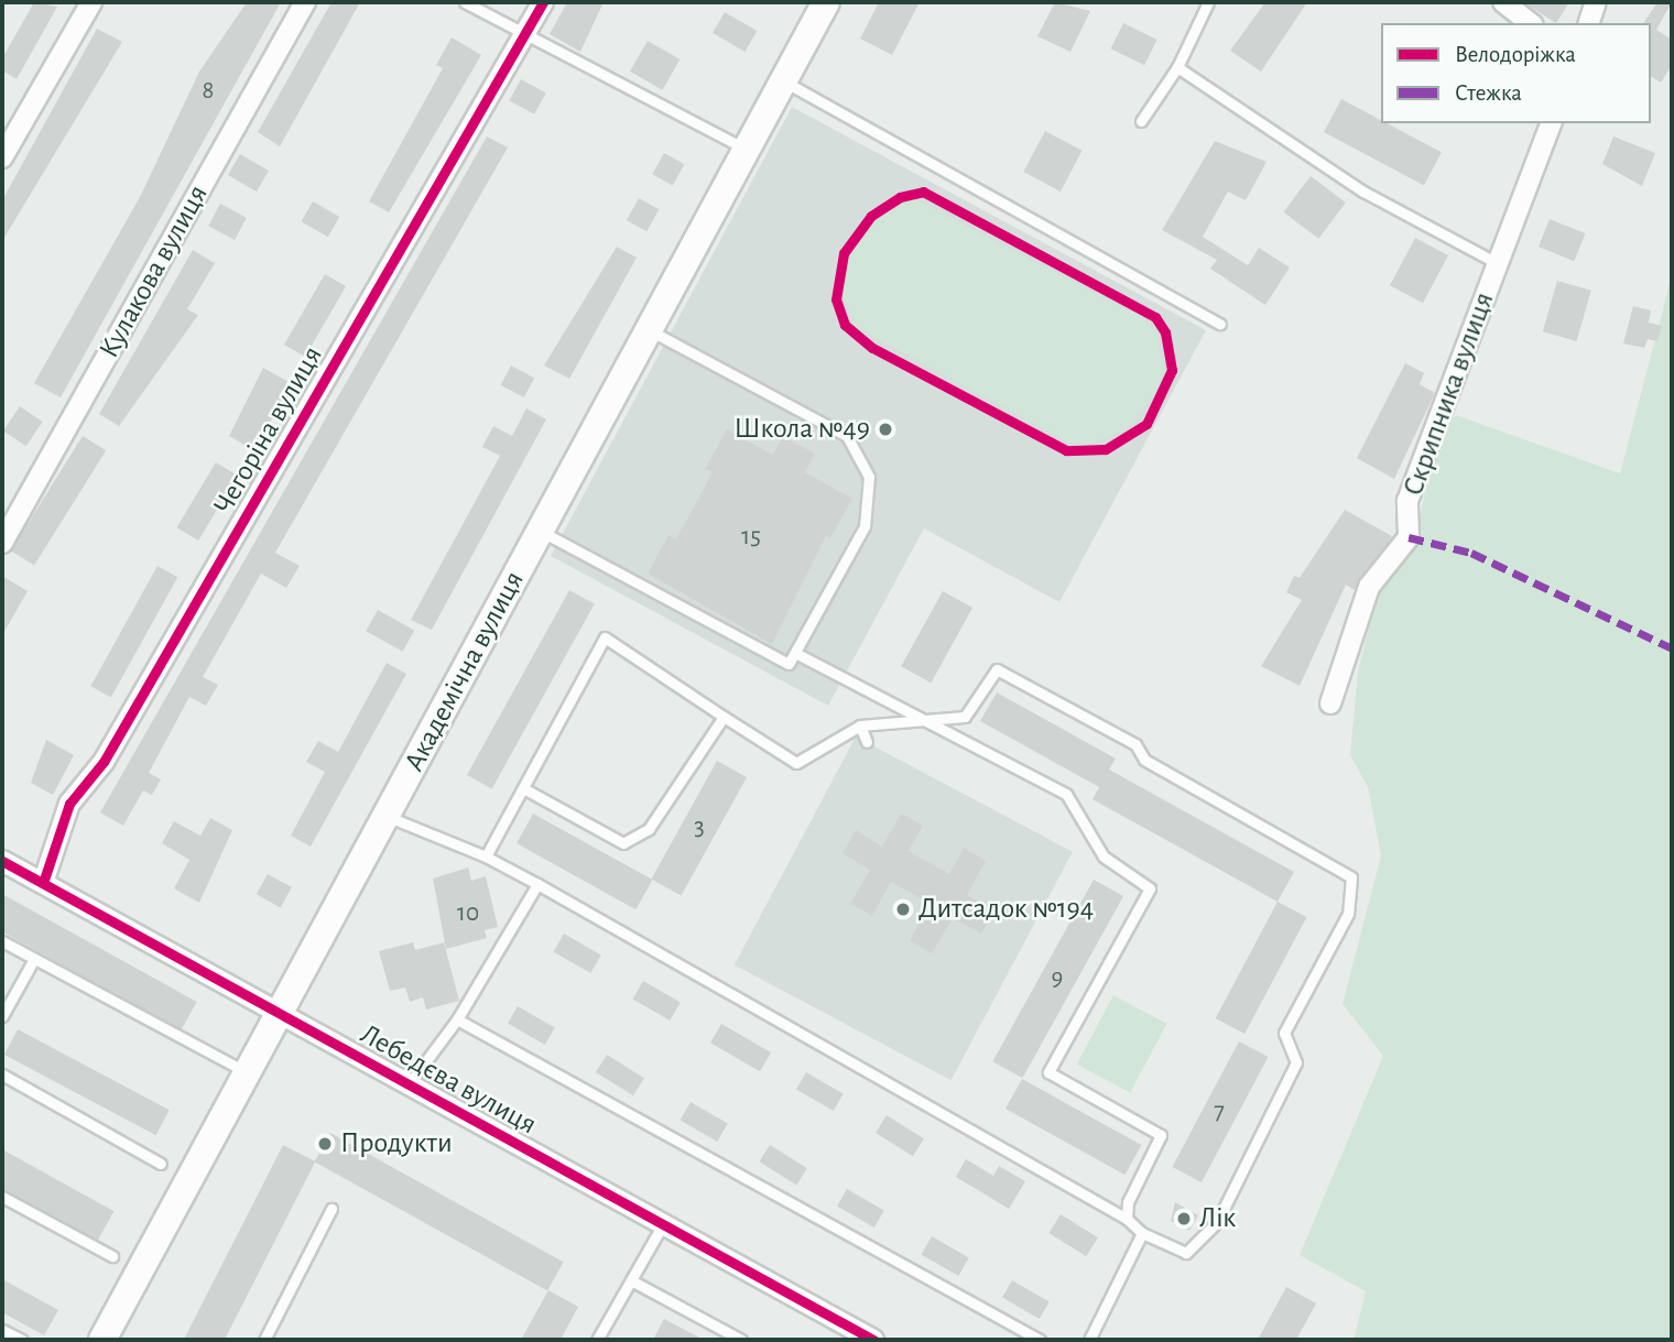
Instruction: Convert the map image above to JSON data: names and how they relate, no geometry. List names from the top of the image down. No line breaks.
{"streets":{"main road":["Академічна вулиця"],"street":["Кулакова вулиця","Скрипника вулиця","Чегоріна вулиця","Лебедєва вулиця"]},"crossings":[["Чегоріна вулиця","Лебедєва вулиця"],["Академічна вулиця","Лебедєва вулиця"]],"places":["Школа №49","Дитсадок №194","Продукти","Лік"],"house_numbers":["8","15","3","10","9","7"],"legend":["Велодоріжка","Стежка"]}
